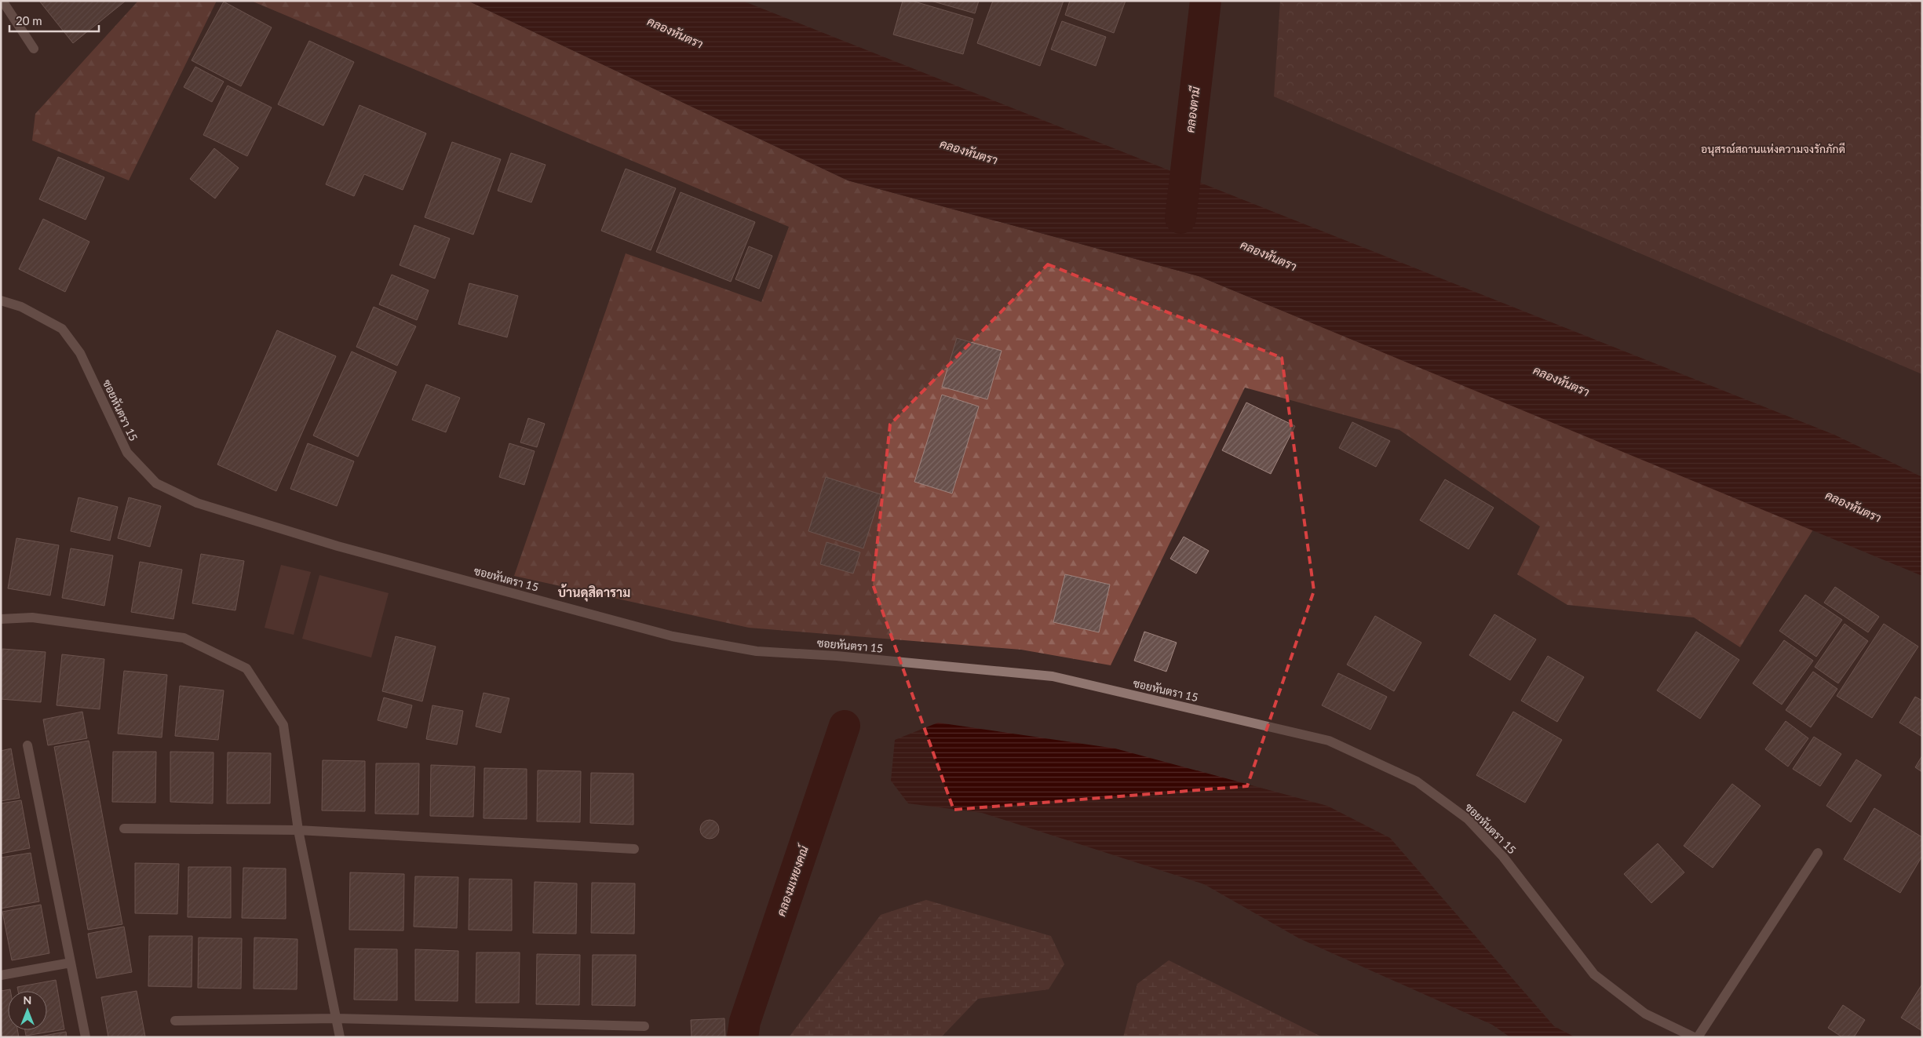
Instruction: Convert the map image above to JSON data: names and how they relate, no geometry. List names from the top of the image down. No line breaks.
{"streets":{"street":["ซอยหันตรา 15"]},"districts":["บ้านดุสิดาราม"],"water":["คลองหันตรา","คลองตามี","คลองมเหยงคณ์"],"parks":["อนุสรณ์สถานแห่งความจงรักภักดี"],"scale_bar":"20 m","north":"top"}
